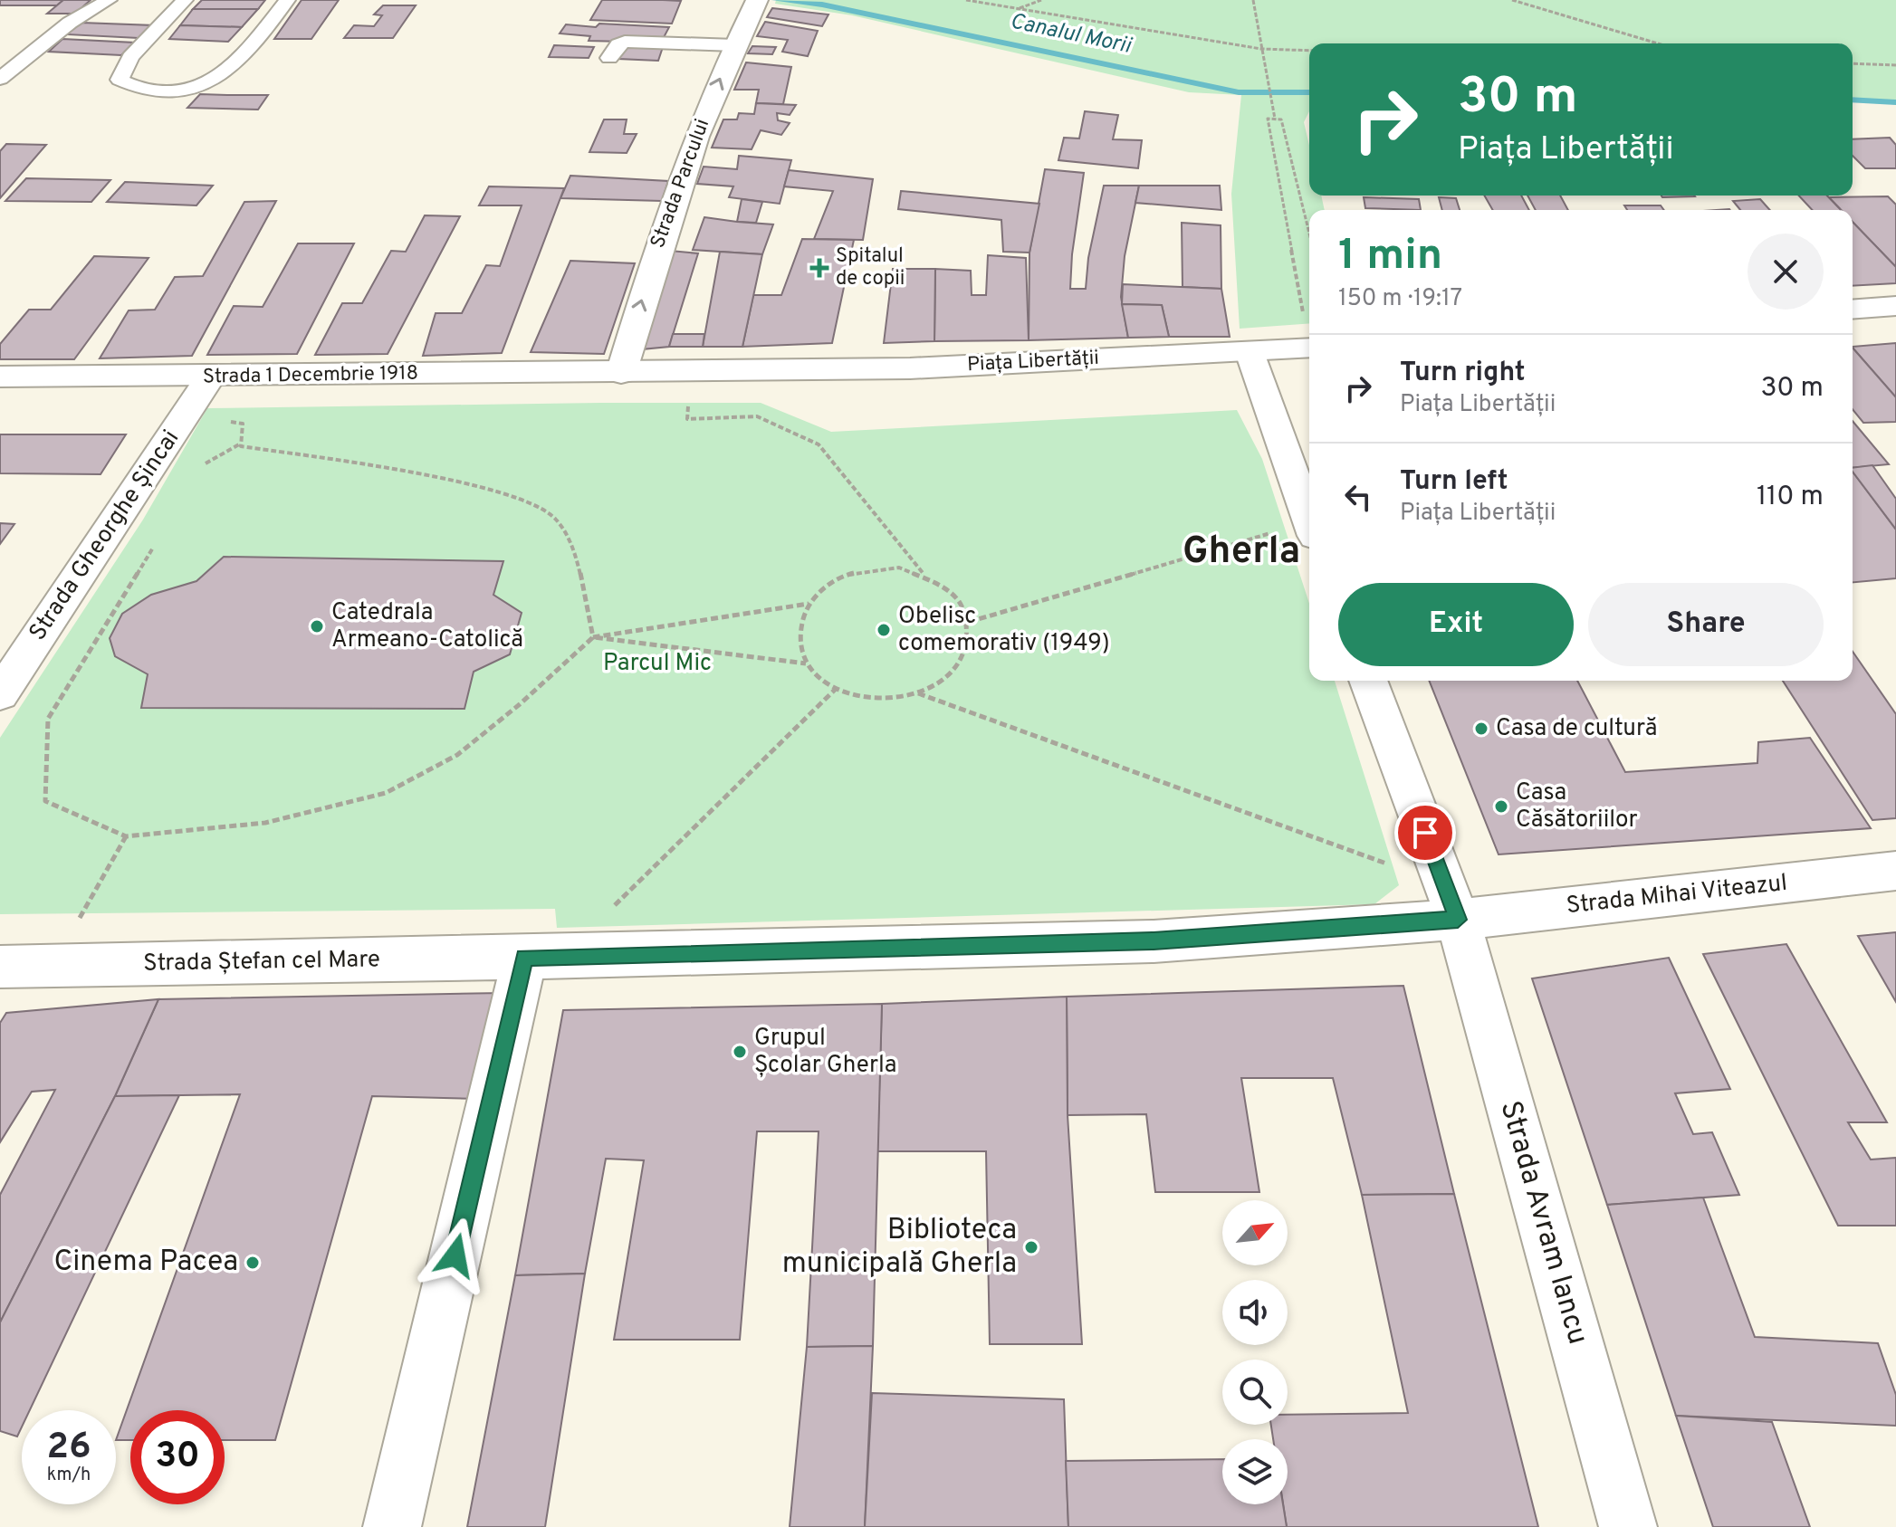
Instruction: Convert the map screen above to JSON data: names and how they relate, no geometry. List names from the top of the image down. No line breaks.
{"streets":{"street":["Strada Parcului","Piața Libertății","Strada 1 Decembrie 1918","Strada Gheorghe Șincai","Strada Mihai Viteazul","Strada Ștefan cel Mare","Strada Avram Iancu"]},"crossings":[["Strada Parcului","Piața Libertății"],["Strada Parcului","Strada 1 Decembrie 1918"],["Piața Libertății","Strada 1 Decembrie 1918"],["Strada 1 Decembrie 1918","Strada Gheorghe Șincai"],["Strada Mihai Viteazul","Strada Avram Iancu"]],"one_way":["Strada Parcului"],"districts":["Gherla"],"water":["Canalul Morii"],"parks":["Parcul Mic"],"places":{"health":["Spitalul de copii"],"other":["Catedrala Armeano-Catolică","Obelisc comemorativ (1949)","Casa de cultură","Casa Căsătoriilor","Grupul Școlar Gherla","Biblioteca municipală Gherla","Cinema Pacea"]},"north":"top right","page":{"turn":["30 m","Piața Libertății"],"heading":["1 min","150 m · 19:17"],"list":[{"name":"Turn right","note":"Piața Libertății","value":"30 m"},{"name":"Turn left","note":"Piața Libertății","value":"110 m"}],"buttons":["Exit","Share"],"speed":"26 km/h","limit":"30"}}
